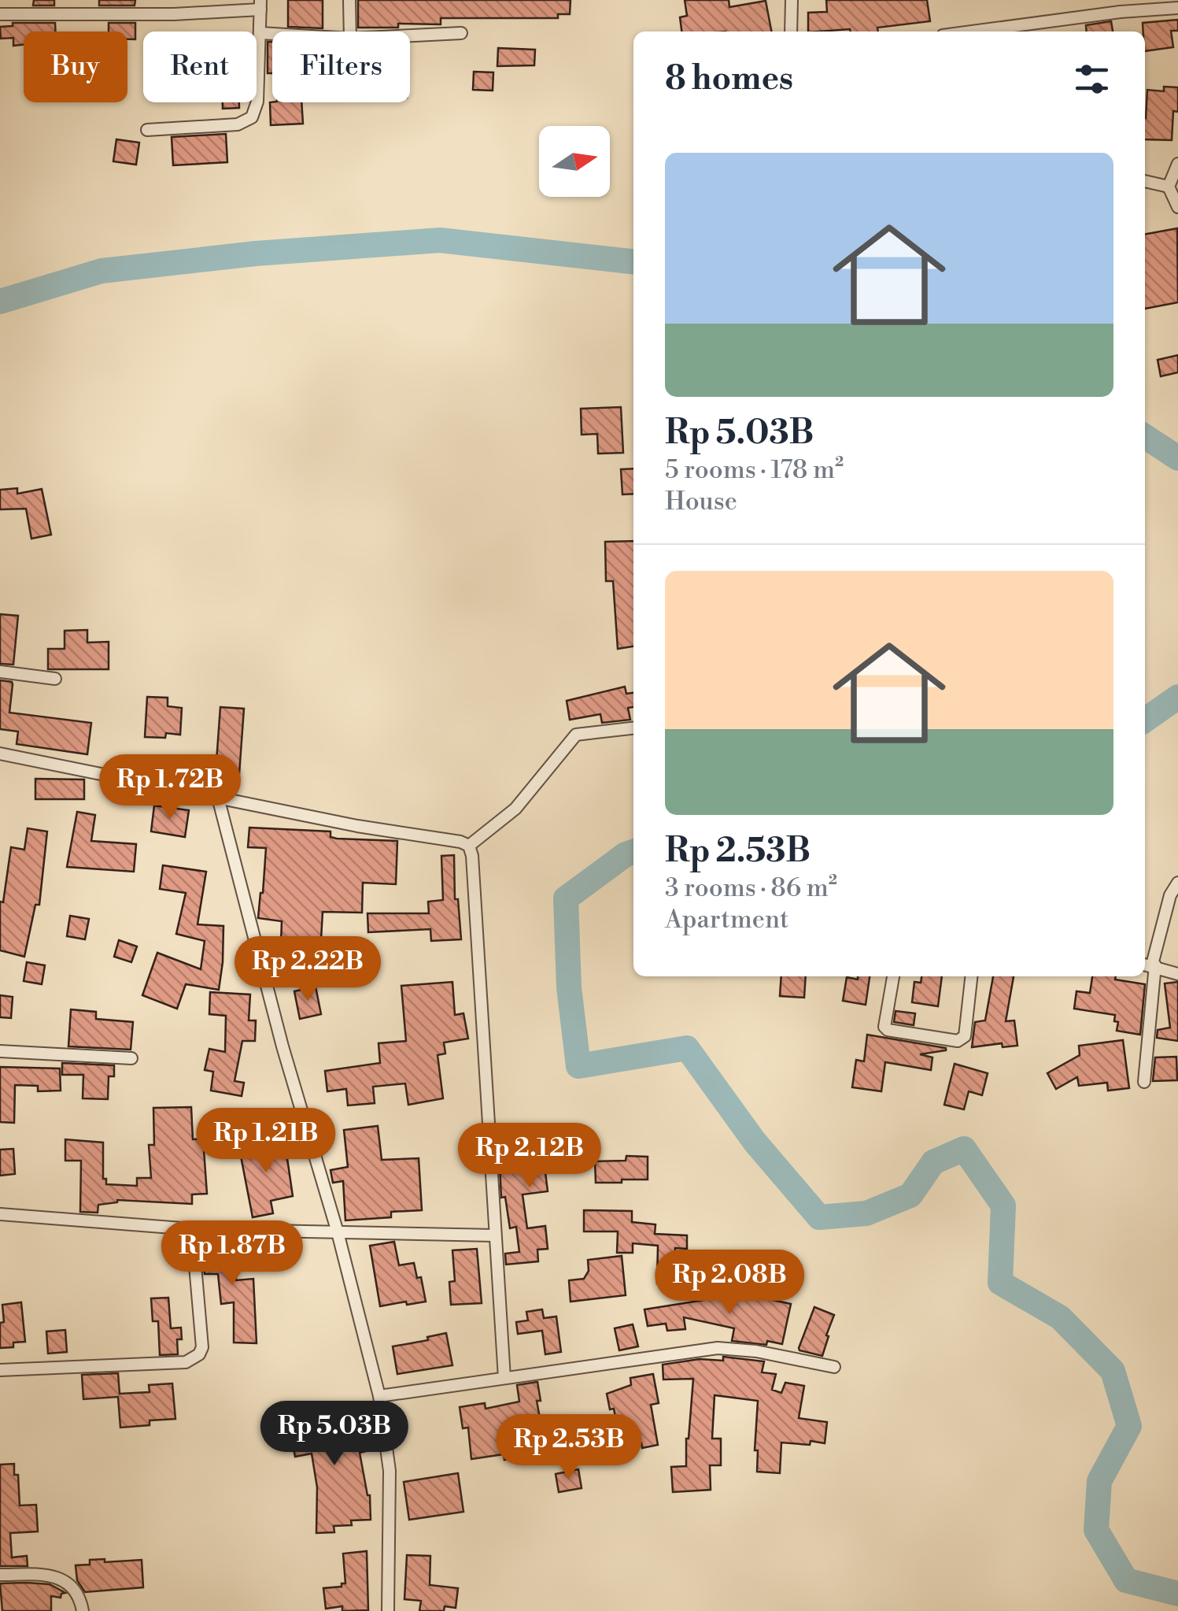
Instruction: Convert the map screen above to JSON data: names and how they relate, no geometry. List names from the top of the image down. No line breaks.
{"north":"right","page":{"chip":["Buy","Rent","Filters"],"heading":"8 homes","list":[{"name":"Rp 5.03B","note":"5 rooms · 178 m² · House"},{"name":"Rp 2.53B","note":"3 rooms · 86 m² · Apartment"}],"price":["Rp 1.72B","Rp 2.22B","Rp 1.21B","Rp 2.12B","Rp 1.87B","Rp 2.08B","Rp 5.03B","Rp 2.53B"]}}
